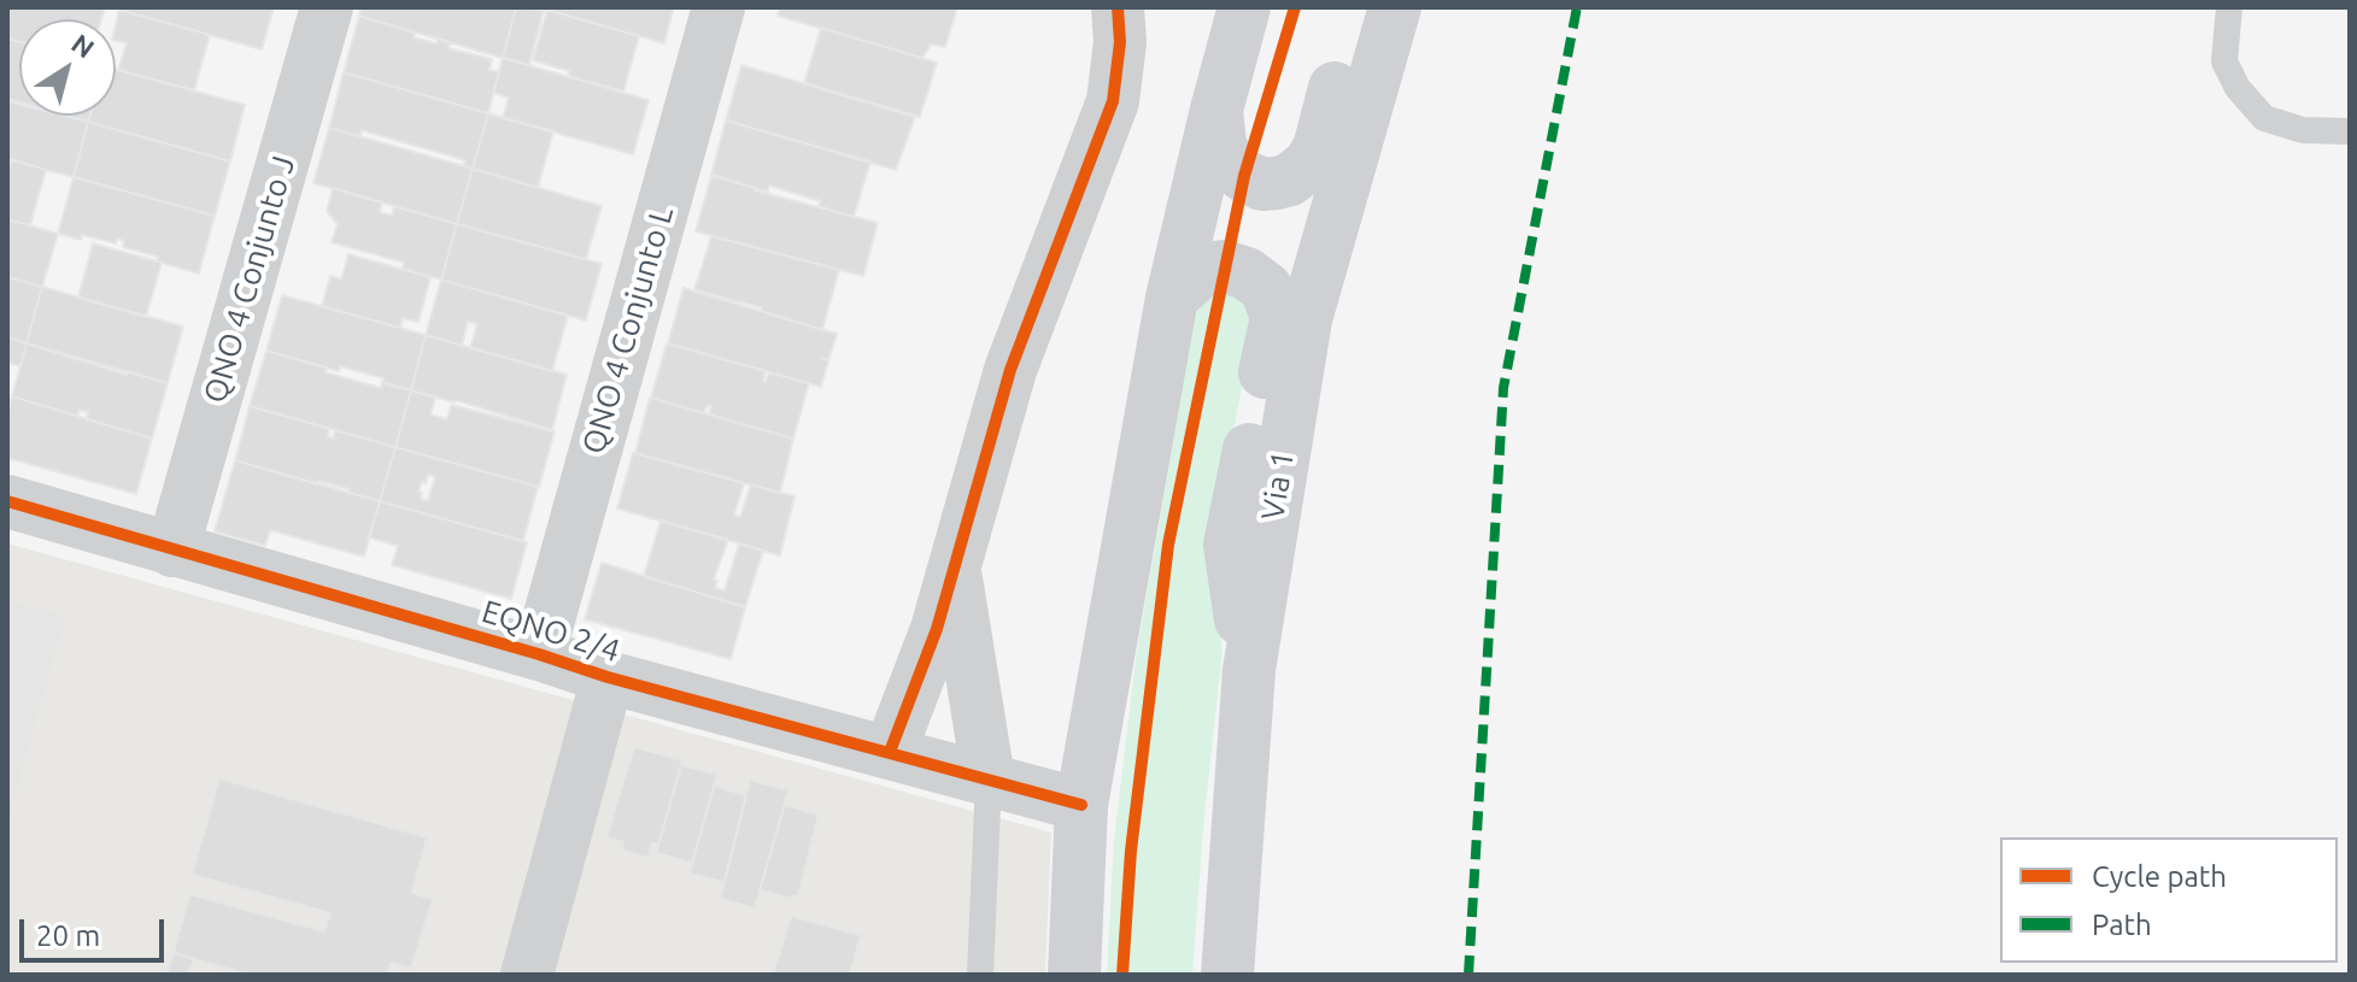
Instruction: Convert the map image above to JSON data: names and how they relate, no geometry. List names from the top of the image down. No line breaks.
{"streets":{"main road":["Via 1"],"street":["QNO 4 Conjunto J","QNO 4 Conjunto L","EQNO 2/4"]},"crossings":[["QNO 4 Conjunto J","EQNO 2/4"],["QNO 4 Conjunto L","EQNO 2/4"]],"legend":["Cycle path","Path"],"scale_bar":"20 m","north":"top right"}
